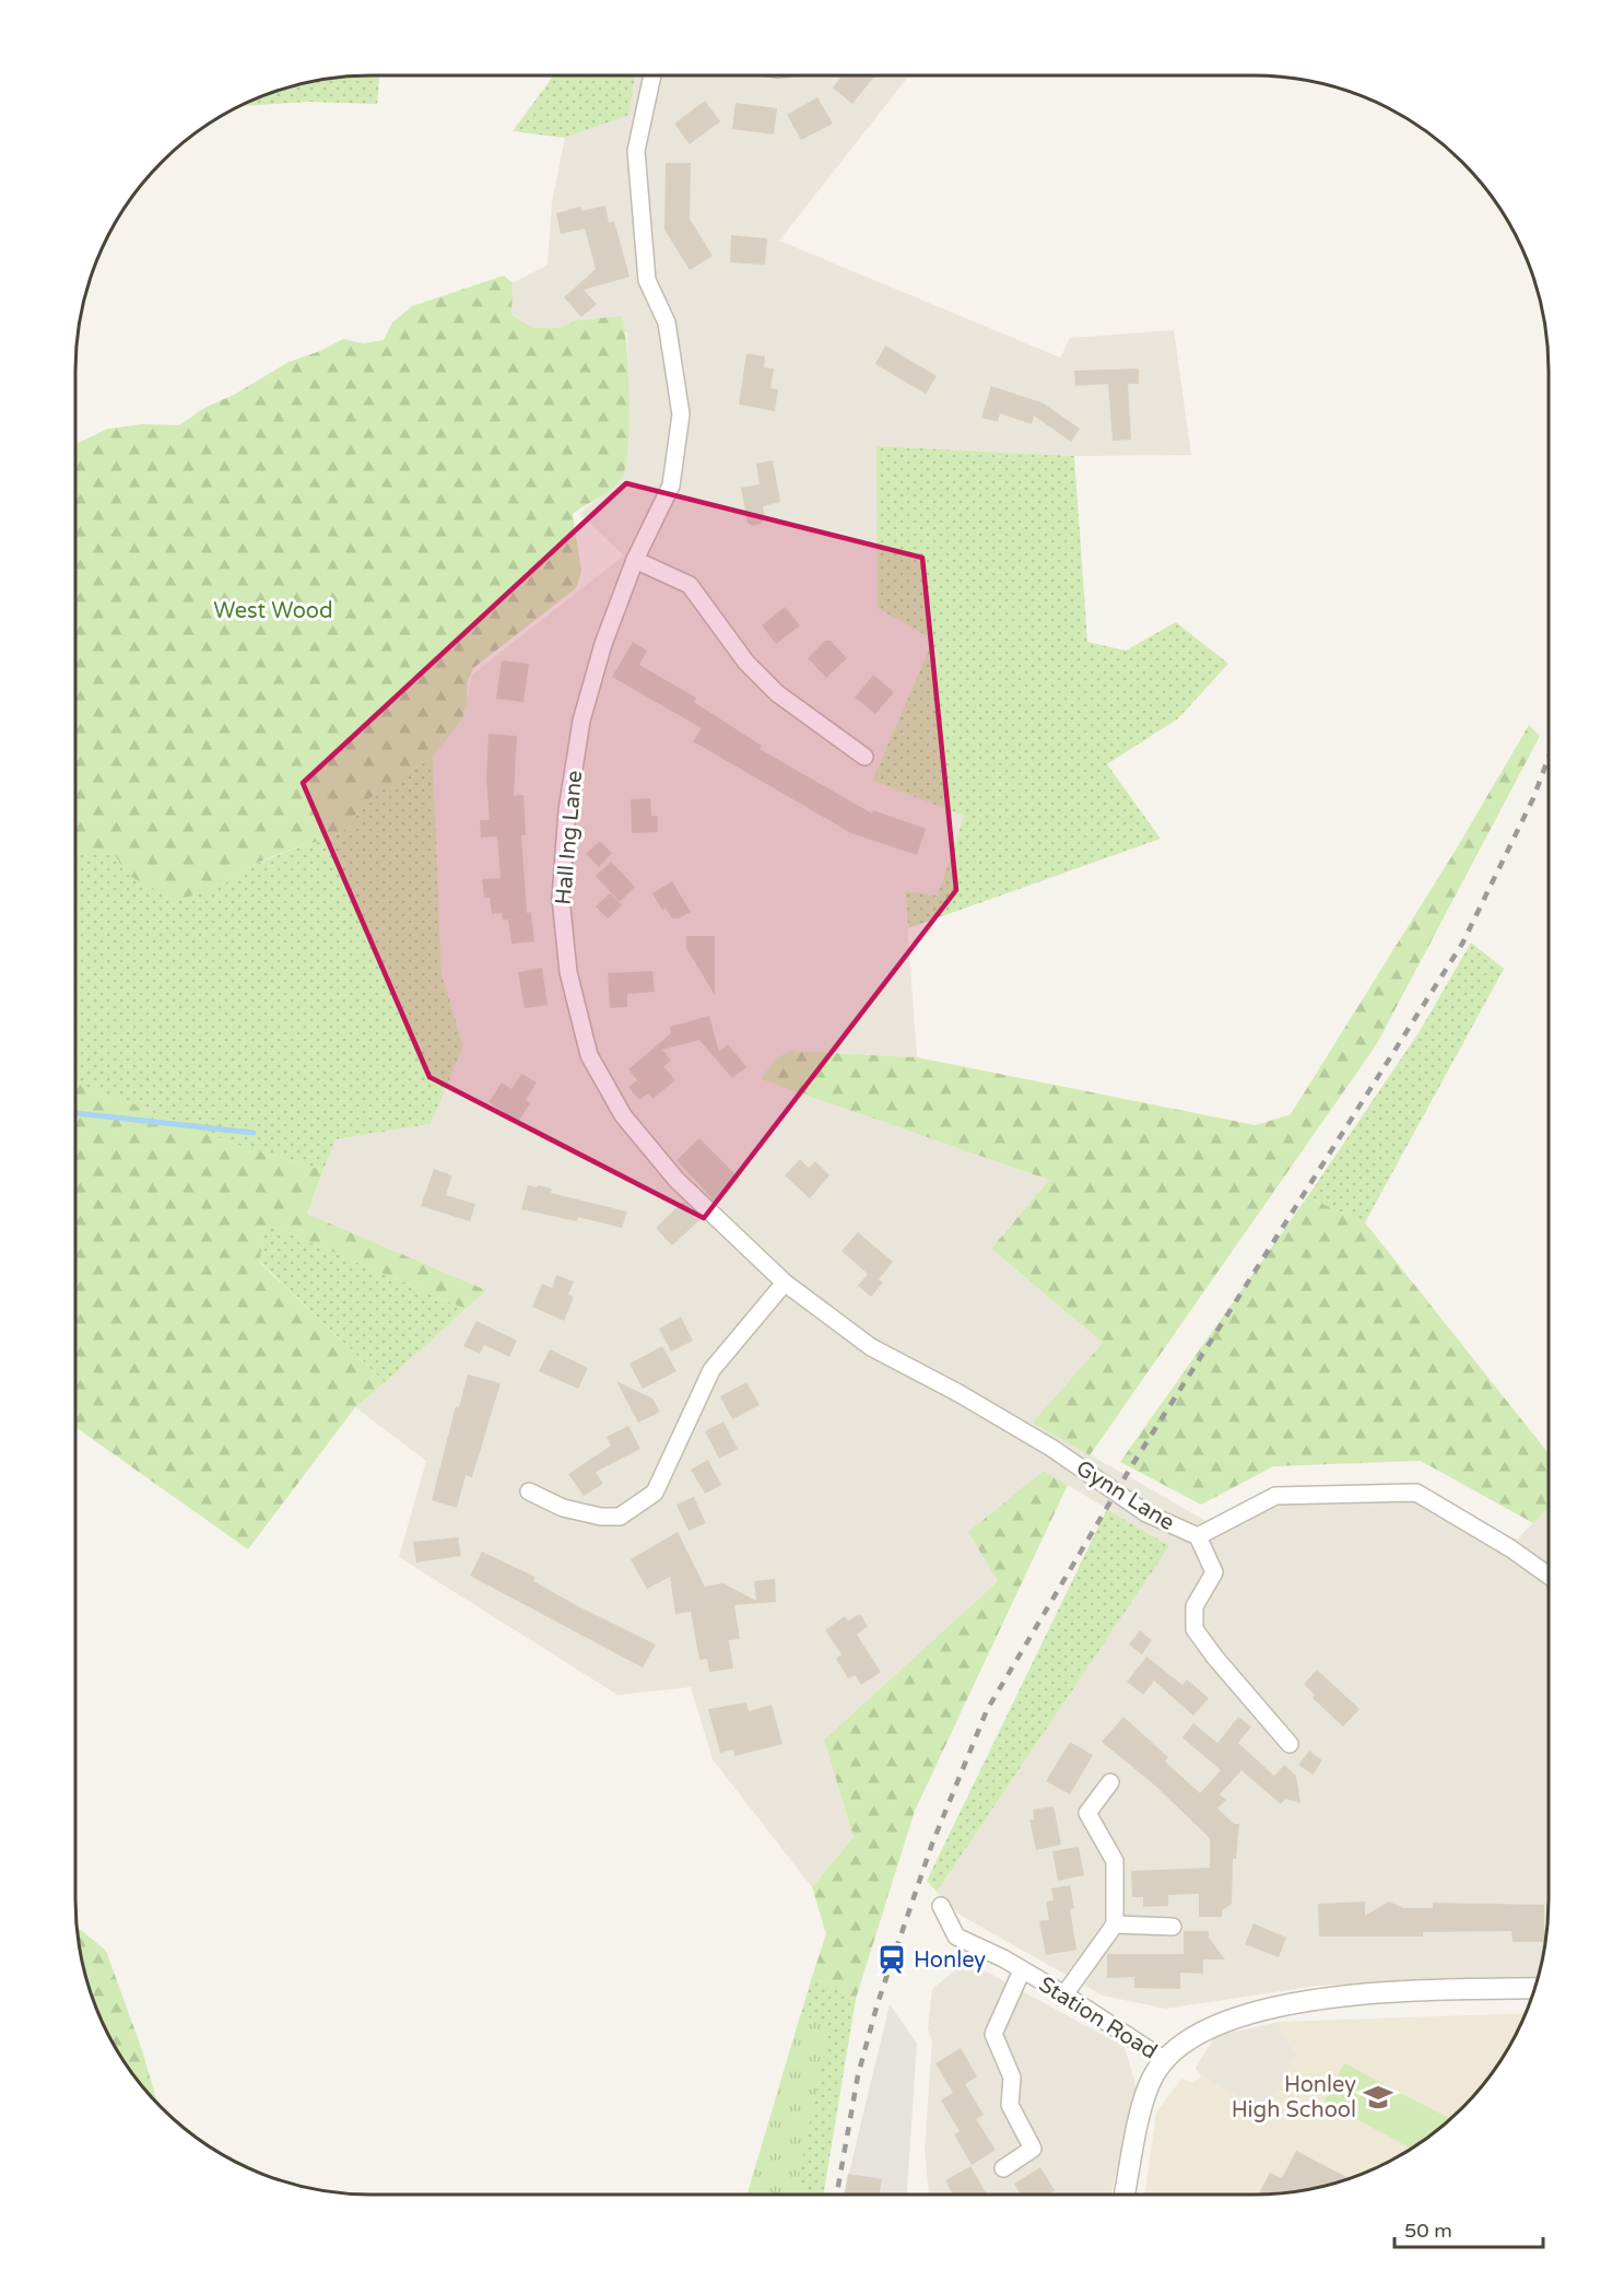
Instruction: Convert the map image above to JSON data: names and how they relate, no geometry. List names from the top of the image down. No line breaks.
{"streets":{"street":["Hall Ing Lane","Gynn Lane","Station Road"]},"crossings":[["Hall Ing Lane","Gynn Lane"]],"parks":["West Wood"],"places":{"station":["Honley"],"school or university":["Honley High School"]},"scale_bar":"50 m"}
